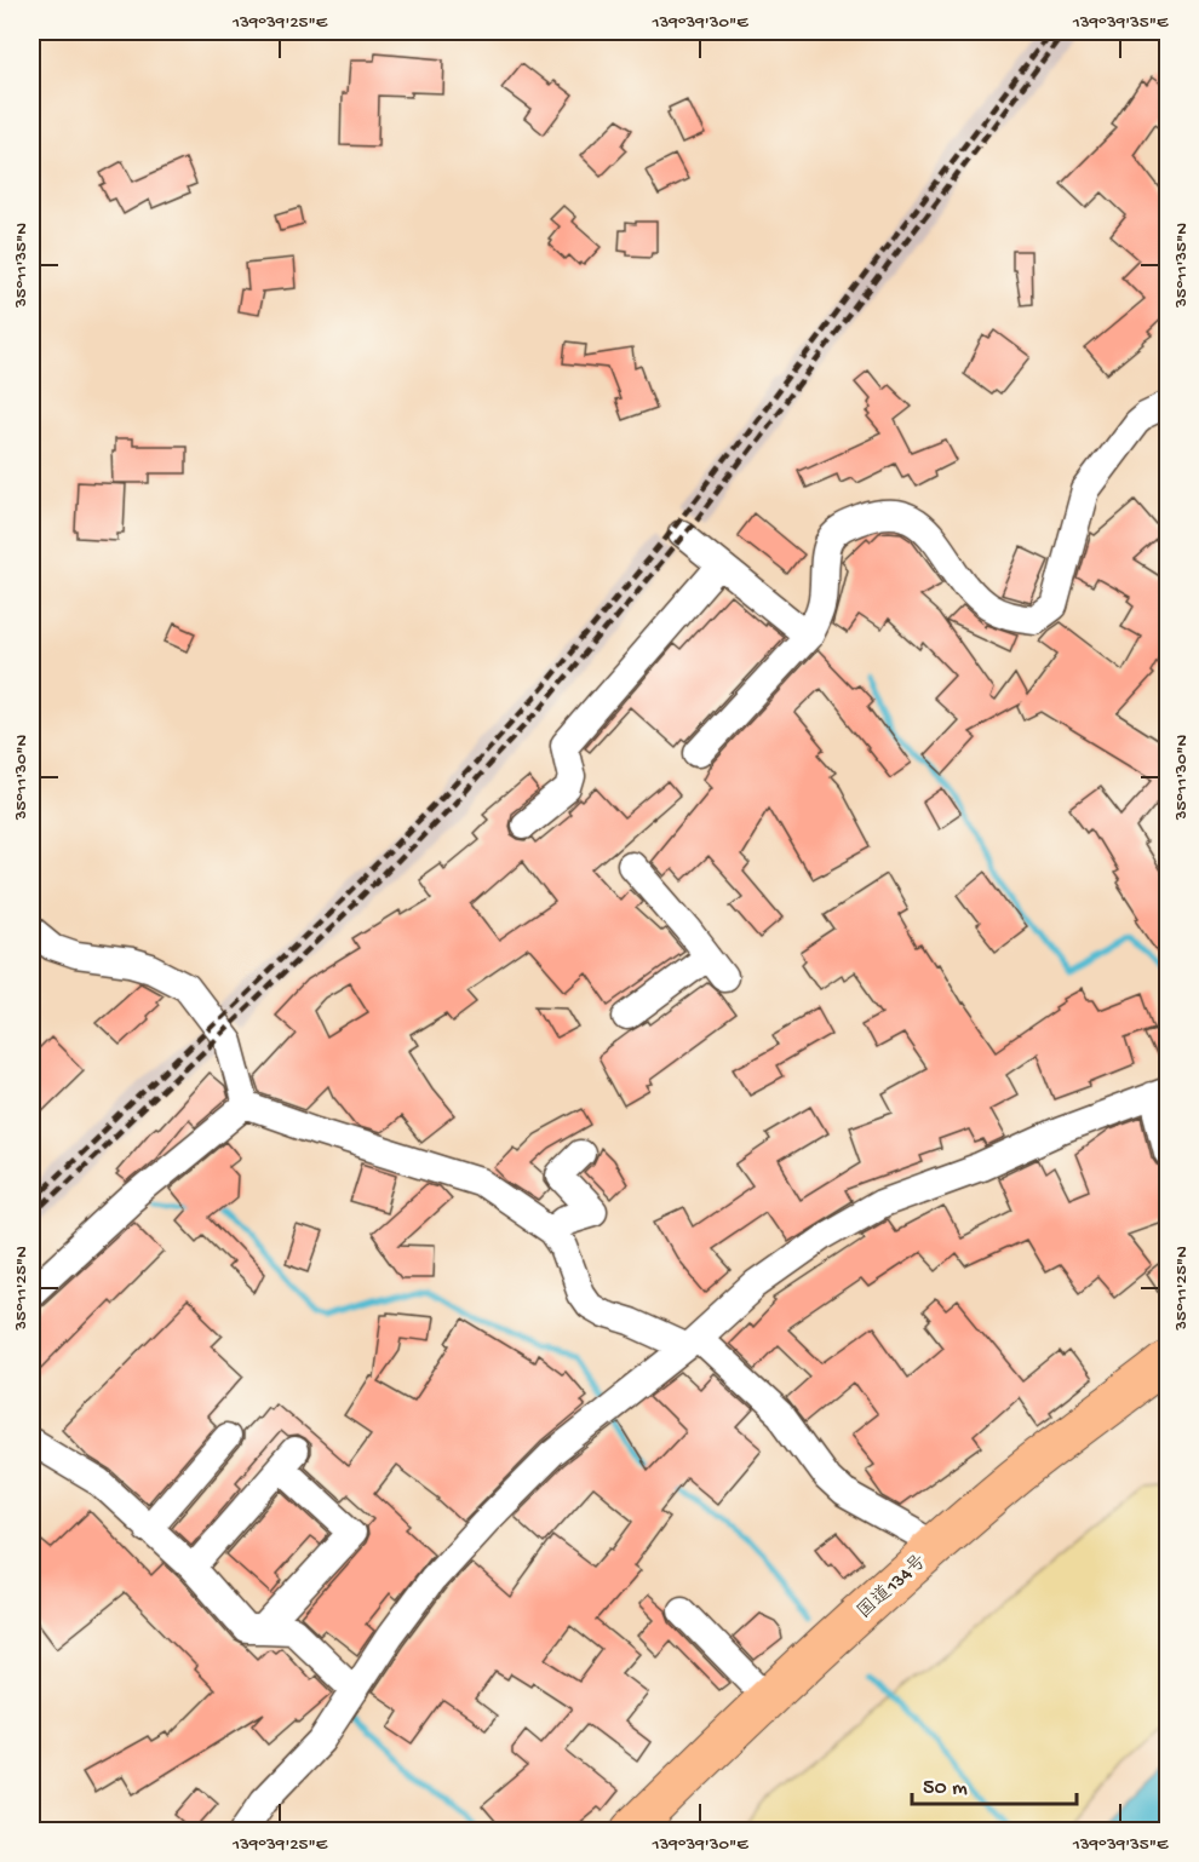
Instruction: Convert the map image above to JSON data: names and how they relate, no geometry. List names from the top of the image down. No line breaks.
{"streets":{"highway":["国道134号"]},"scale_bar":"50 m","coordinates":["139°39'25\"E","139°39'30\"E","139°39'35\"E","35°11'35\"N","35°11'30\"N","35°11'25\"N"]}
